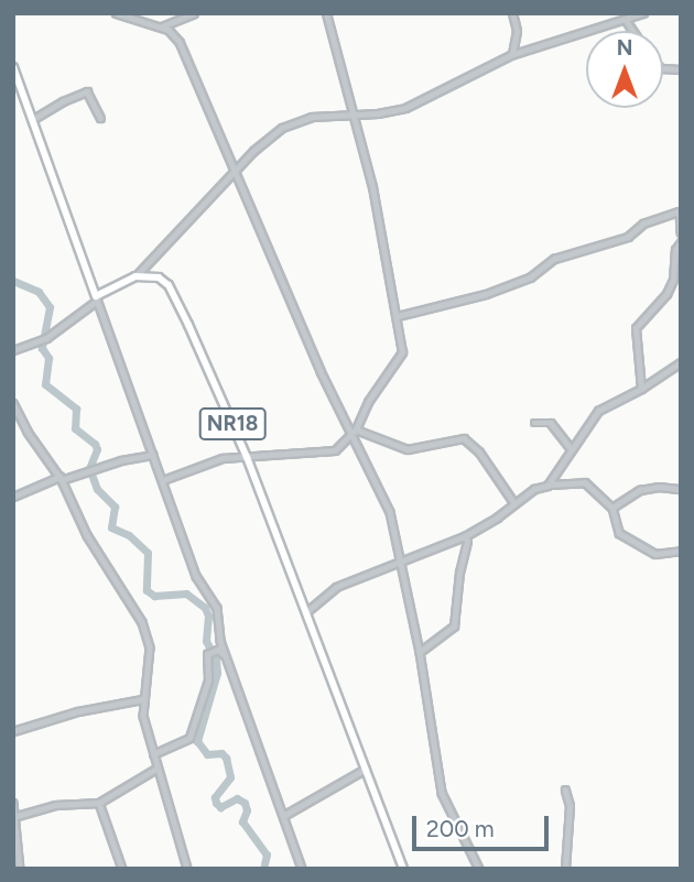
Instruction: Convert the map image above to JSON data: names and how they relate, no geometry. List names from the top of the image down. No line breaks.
{"streets":{"main road":["NR18"]},"scale_bar":"200 m","north":"top"}
